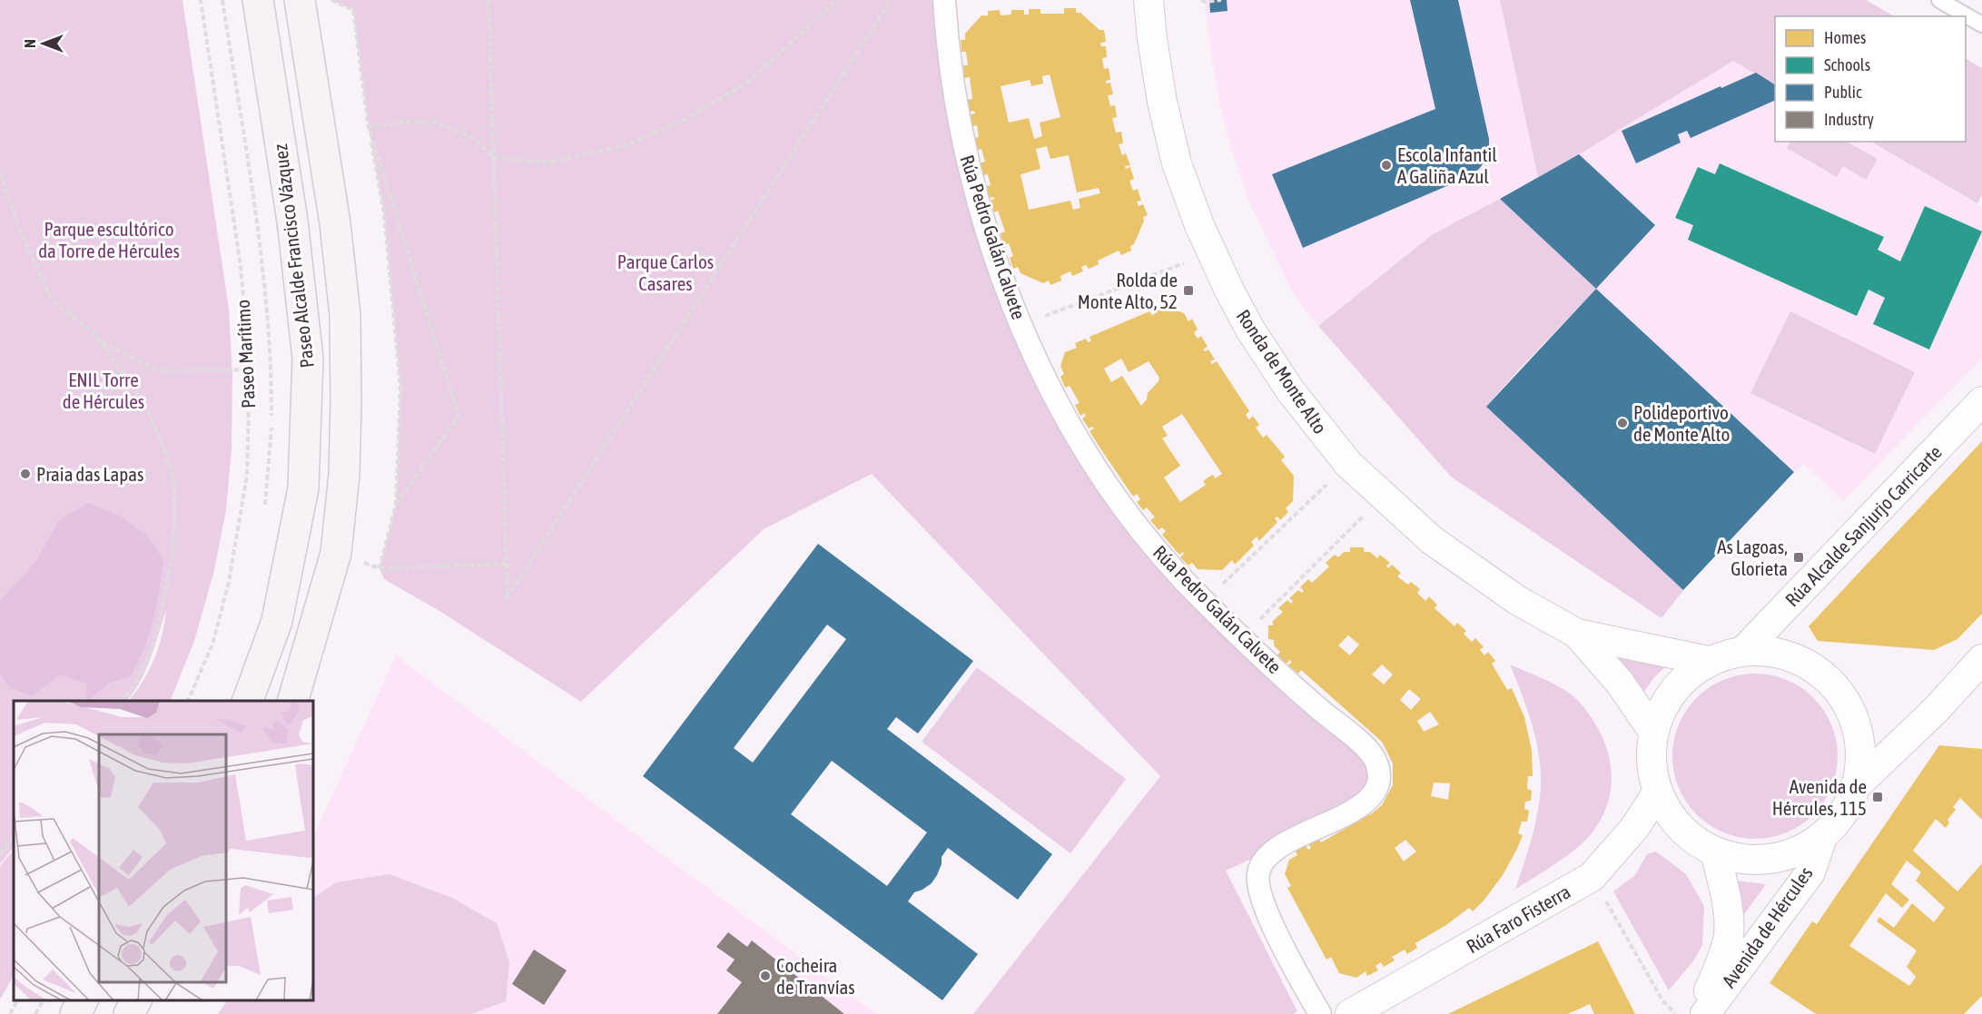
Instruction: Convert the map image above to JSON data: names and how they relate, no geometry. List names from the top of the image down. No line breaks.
{"streets":{"main road":["Paseo Alcalde Francisco Vázquez"],"street":["Rúa Pedro Galán Calvete","Ronda de Monte Alto","Rúa Alcalde Sanjurjo Carricarte","Rúa Faro Fisterra","Avenida de Hércules"],"path":["Paseo Marítimo"]},"parks":["Parque escultórico da Torre de Hércules","Parque Carlos Casares","ENIL Torre de Hércules"],"places":{"other":["Escola Infantil A Galiña Azul","Polideportivo de Monte Alto","Praia das Lapas","Cocheira de Tranvías"],"transit":["Rolda de Monte Alto, 52","As Lagoas, Glorieta","Avenida de Hércules, 115"]},"legend":["Homes","Schools","Public","Industry"],"north":"left"}
